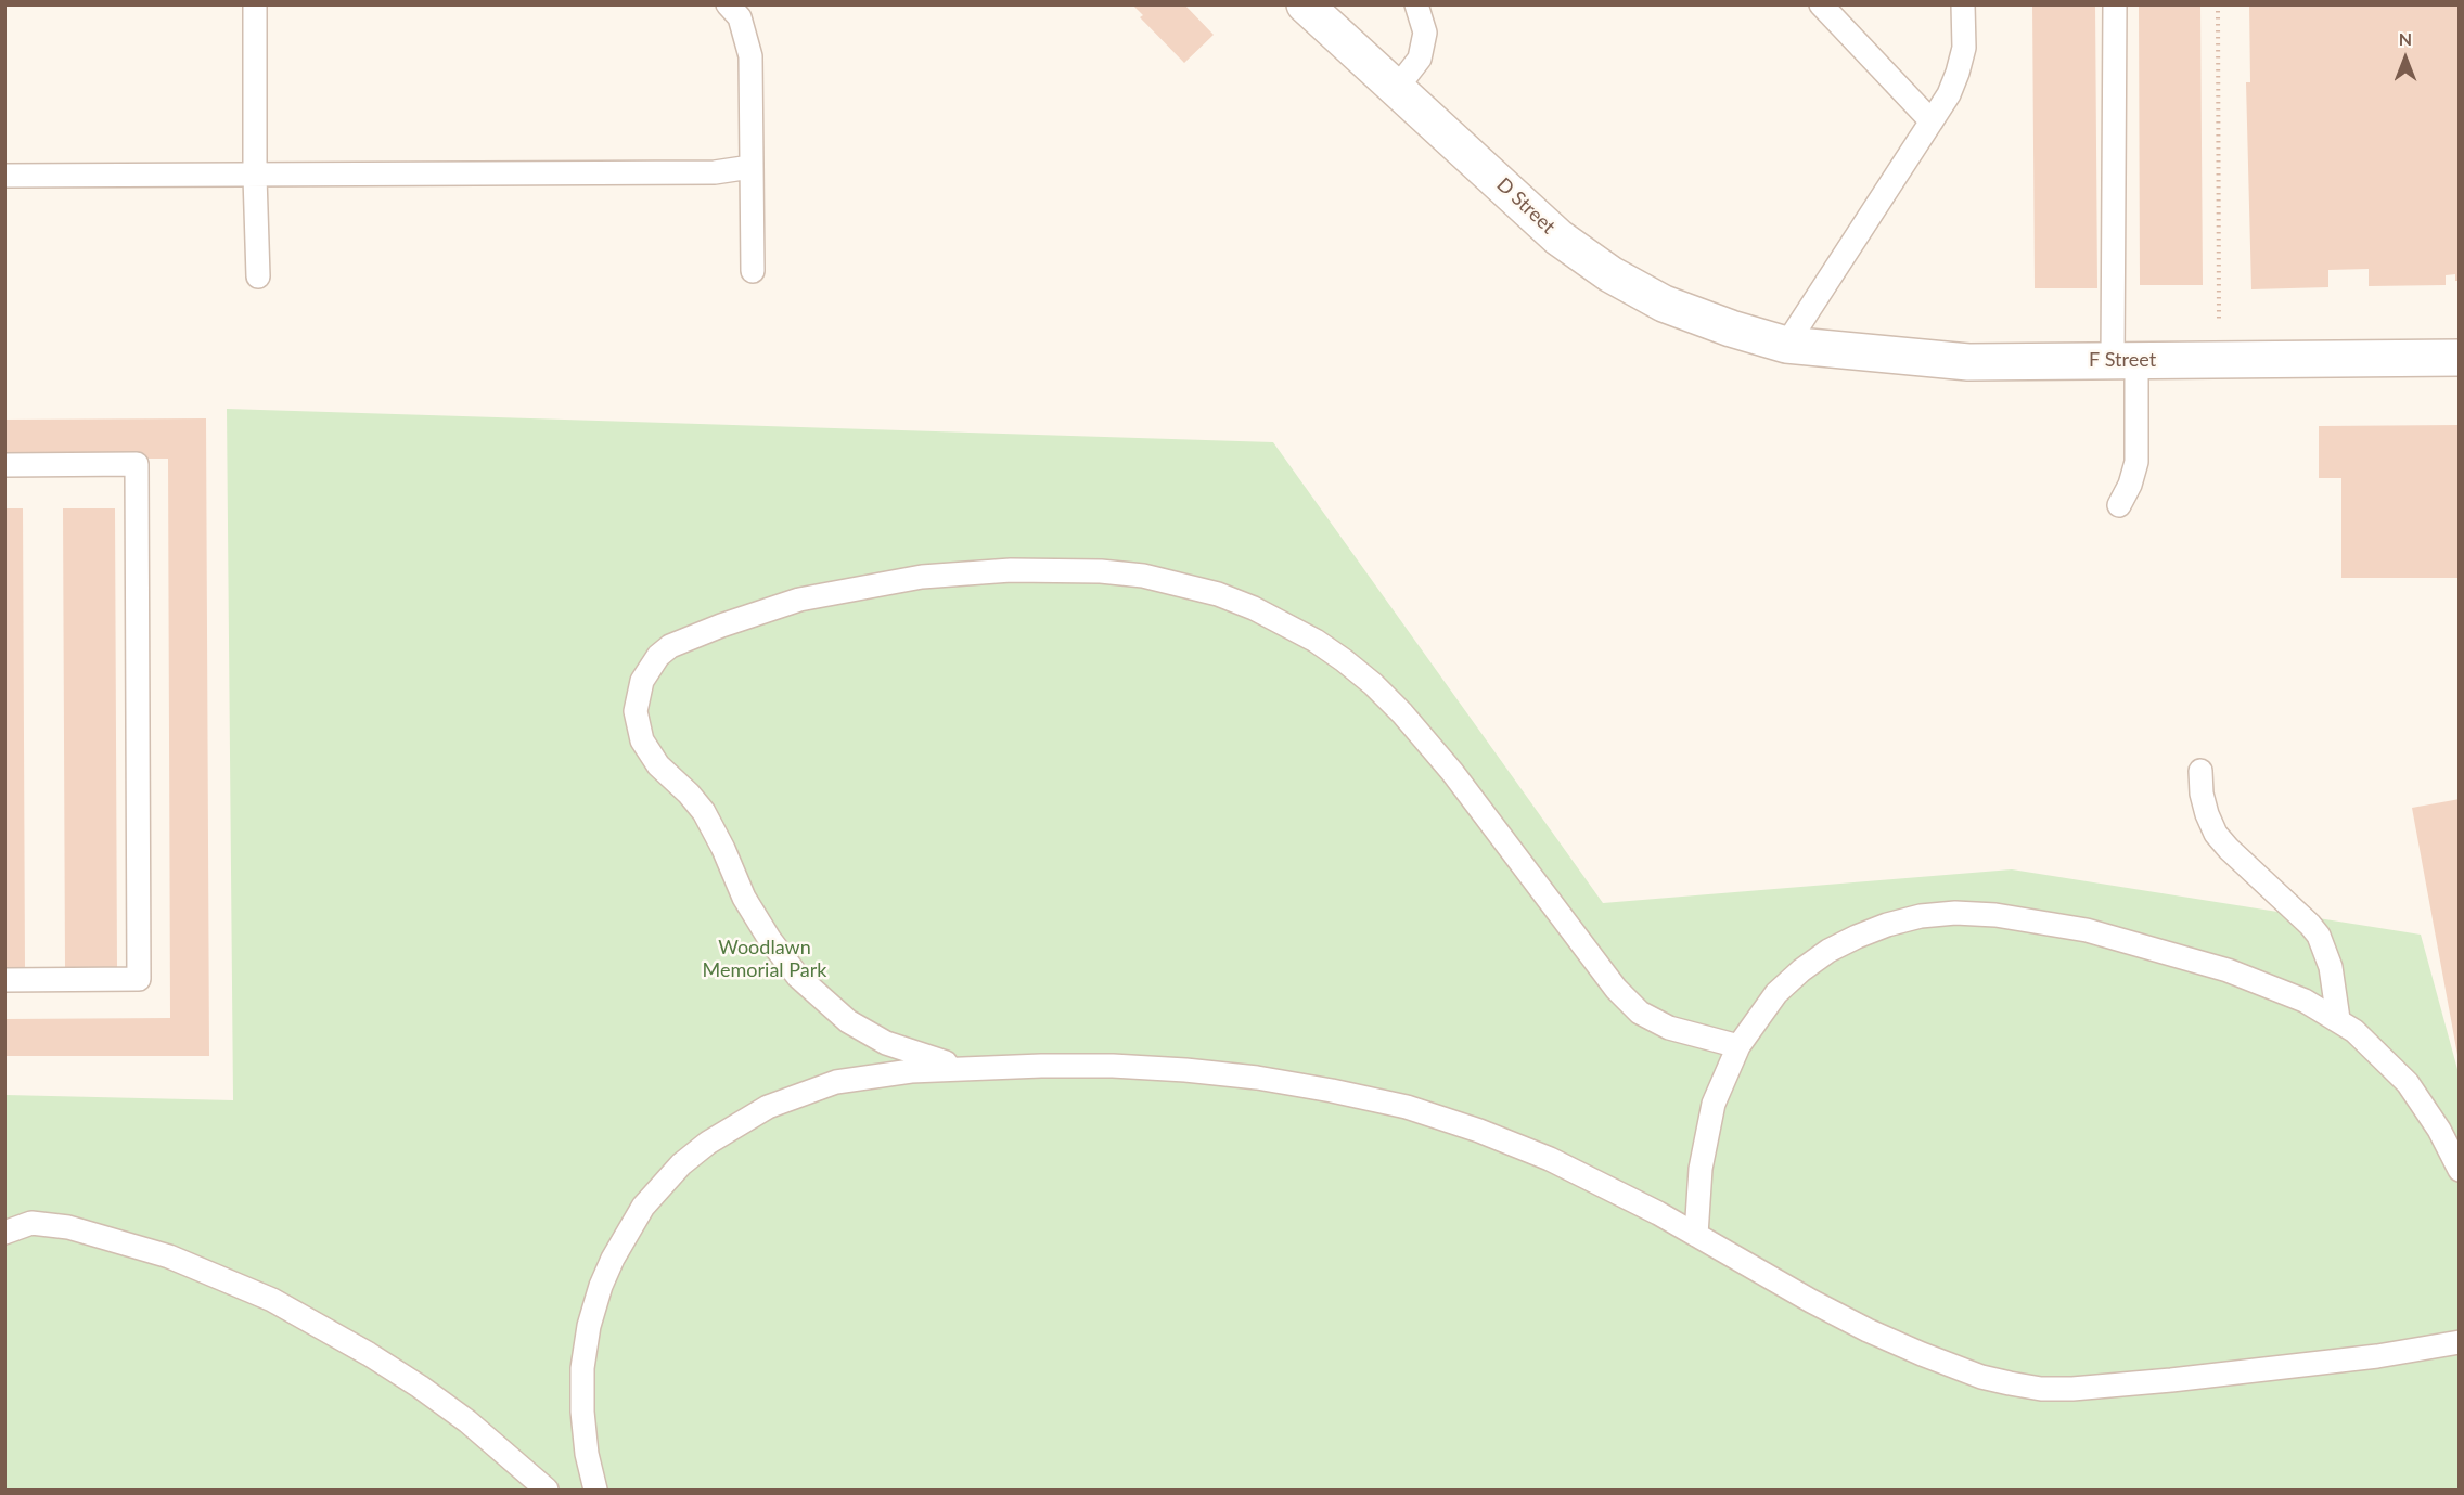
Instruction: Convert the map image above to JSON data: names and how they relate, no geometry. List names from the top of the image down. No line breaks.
{"streets":{"street":["D Street","F Street"]},"crossings":[["D Street","F Street"]],"parks":["Woodlawn Memorial Park"],"north":"top"}
